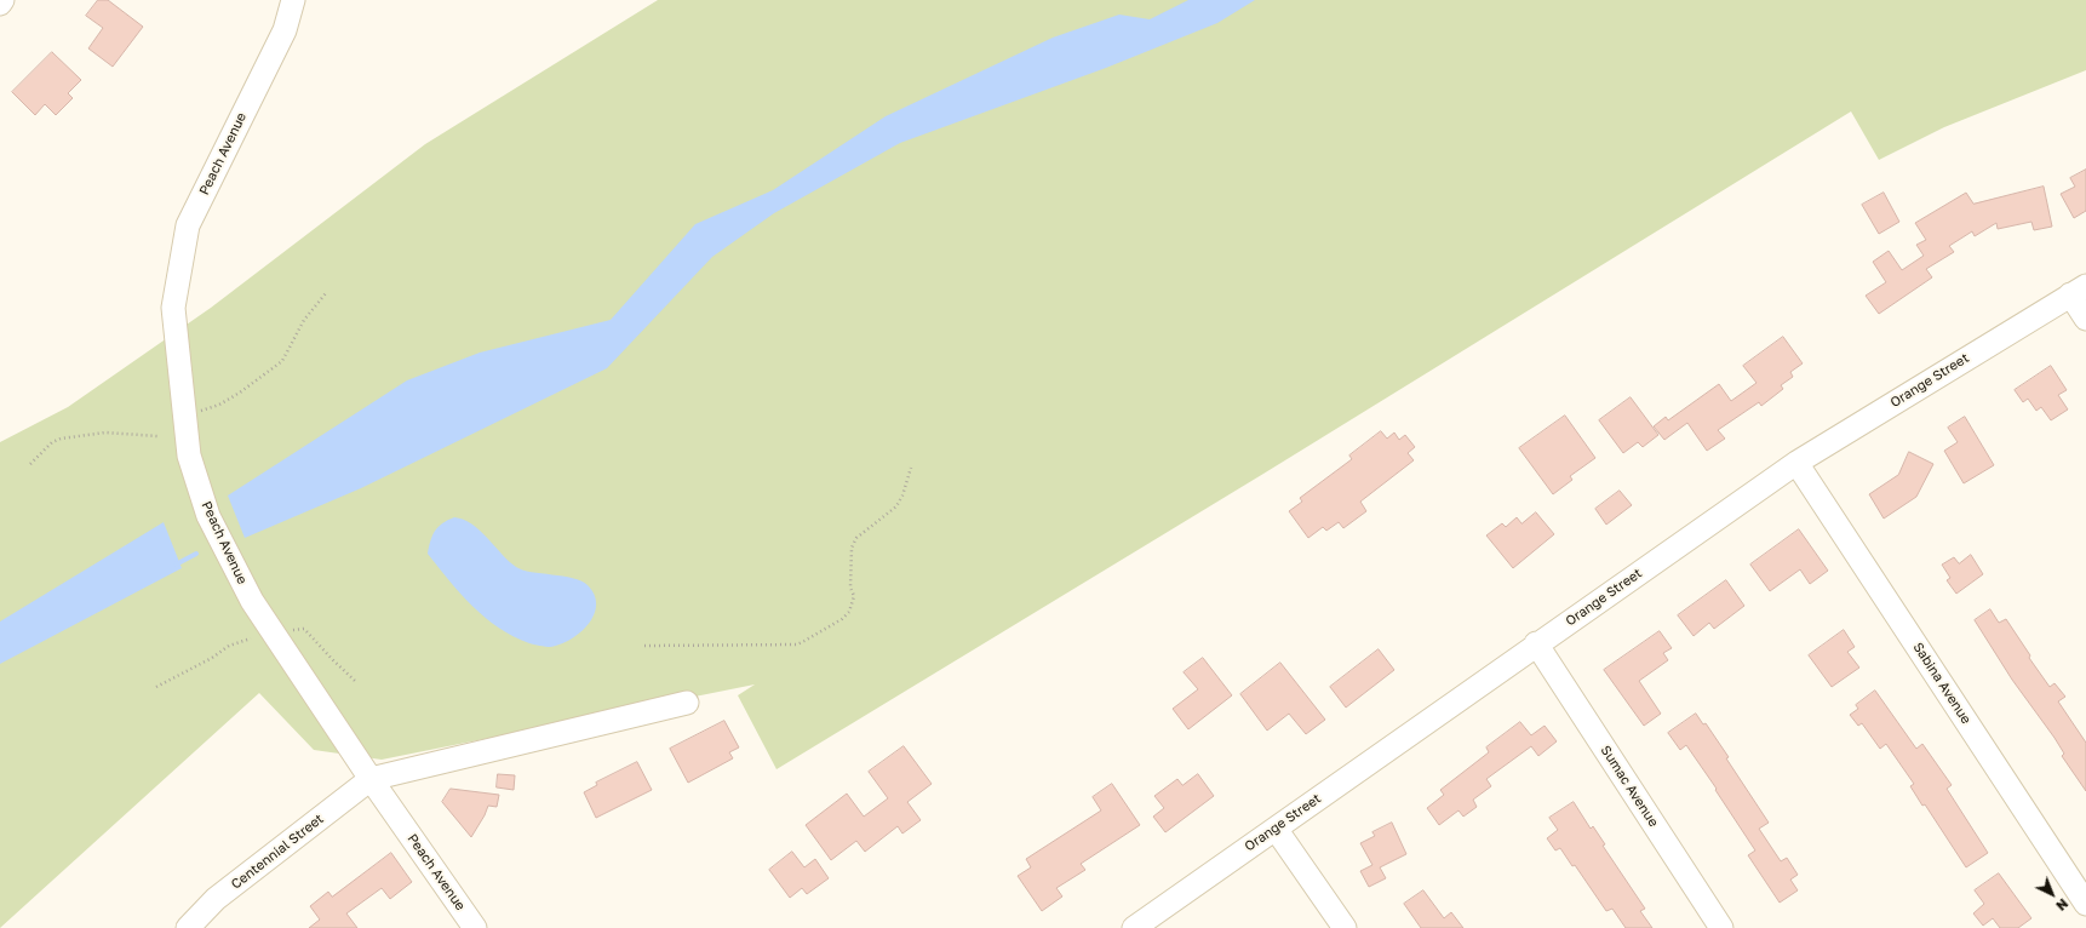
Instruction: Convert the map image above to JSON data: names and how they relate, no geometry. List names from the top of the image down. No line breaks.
{"streets":{"street":["Peach Avenue","Orange Street","Sabina Avenue","Sumac Avenue","Centennial Street"]},"crossings":[["Peach Avenue","Centennial Street"],["Orange Street","Sabina Avenue"],["Orange Street","Sumac Avenue"]],"north":"bottom right"}
